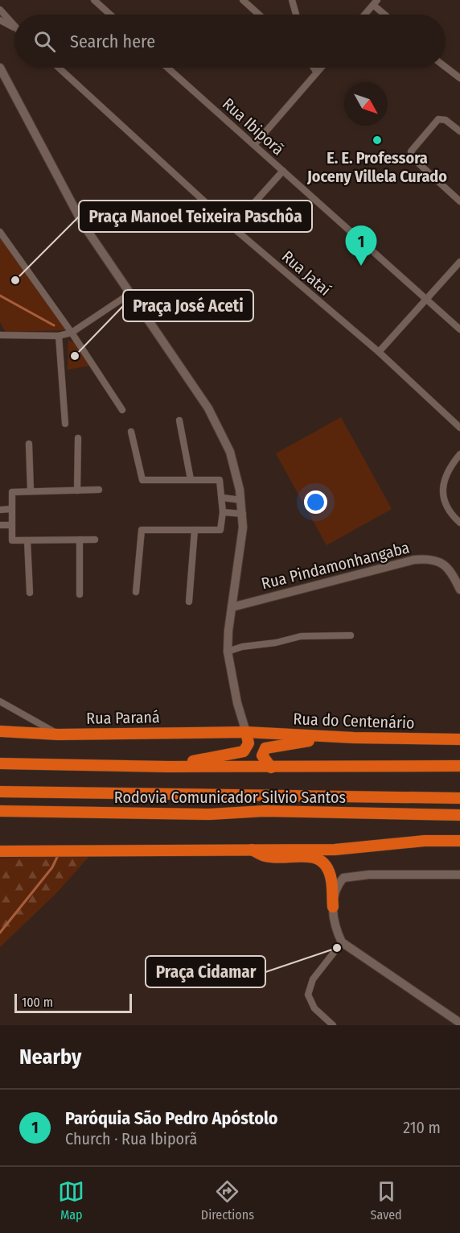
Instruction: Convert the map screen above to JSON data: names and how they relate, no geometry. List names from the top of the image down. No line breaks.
{"streets":{"highway":["Rua Paraná","Rua do Centenário","Rodovia Comunicador Silvio Santos"],"main road":["Rua Pindamonhangaba"],"street":["Rua Ibiporã","Rua Jataí"]},"crossings":[["Rua Paraná","Rua do Centenário"]],"places":["E. E. Professora Joceny Villela Curado","Praça Manoel Teixeira Paschôa","Praça José Aceti","Praça Cidamar"],"scale_bar":"100 m","north":"bottom right","page":{"search":"Search here","pins":"1","scale":"100 m","heading":"Nearby","list":[{"mark":"1","name":"Paróquia São Pedro Apóstolo","note":"Church · Rua Ibiporã","value":"210 m"}],"nav":["Map","Directions","Saved"]}}
